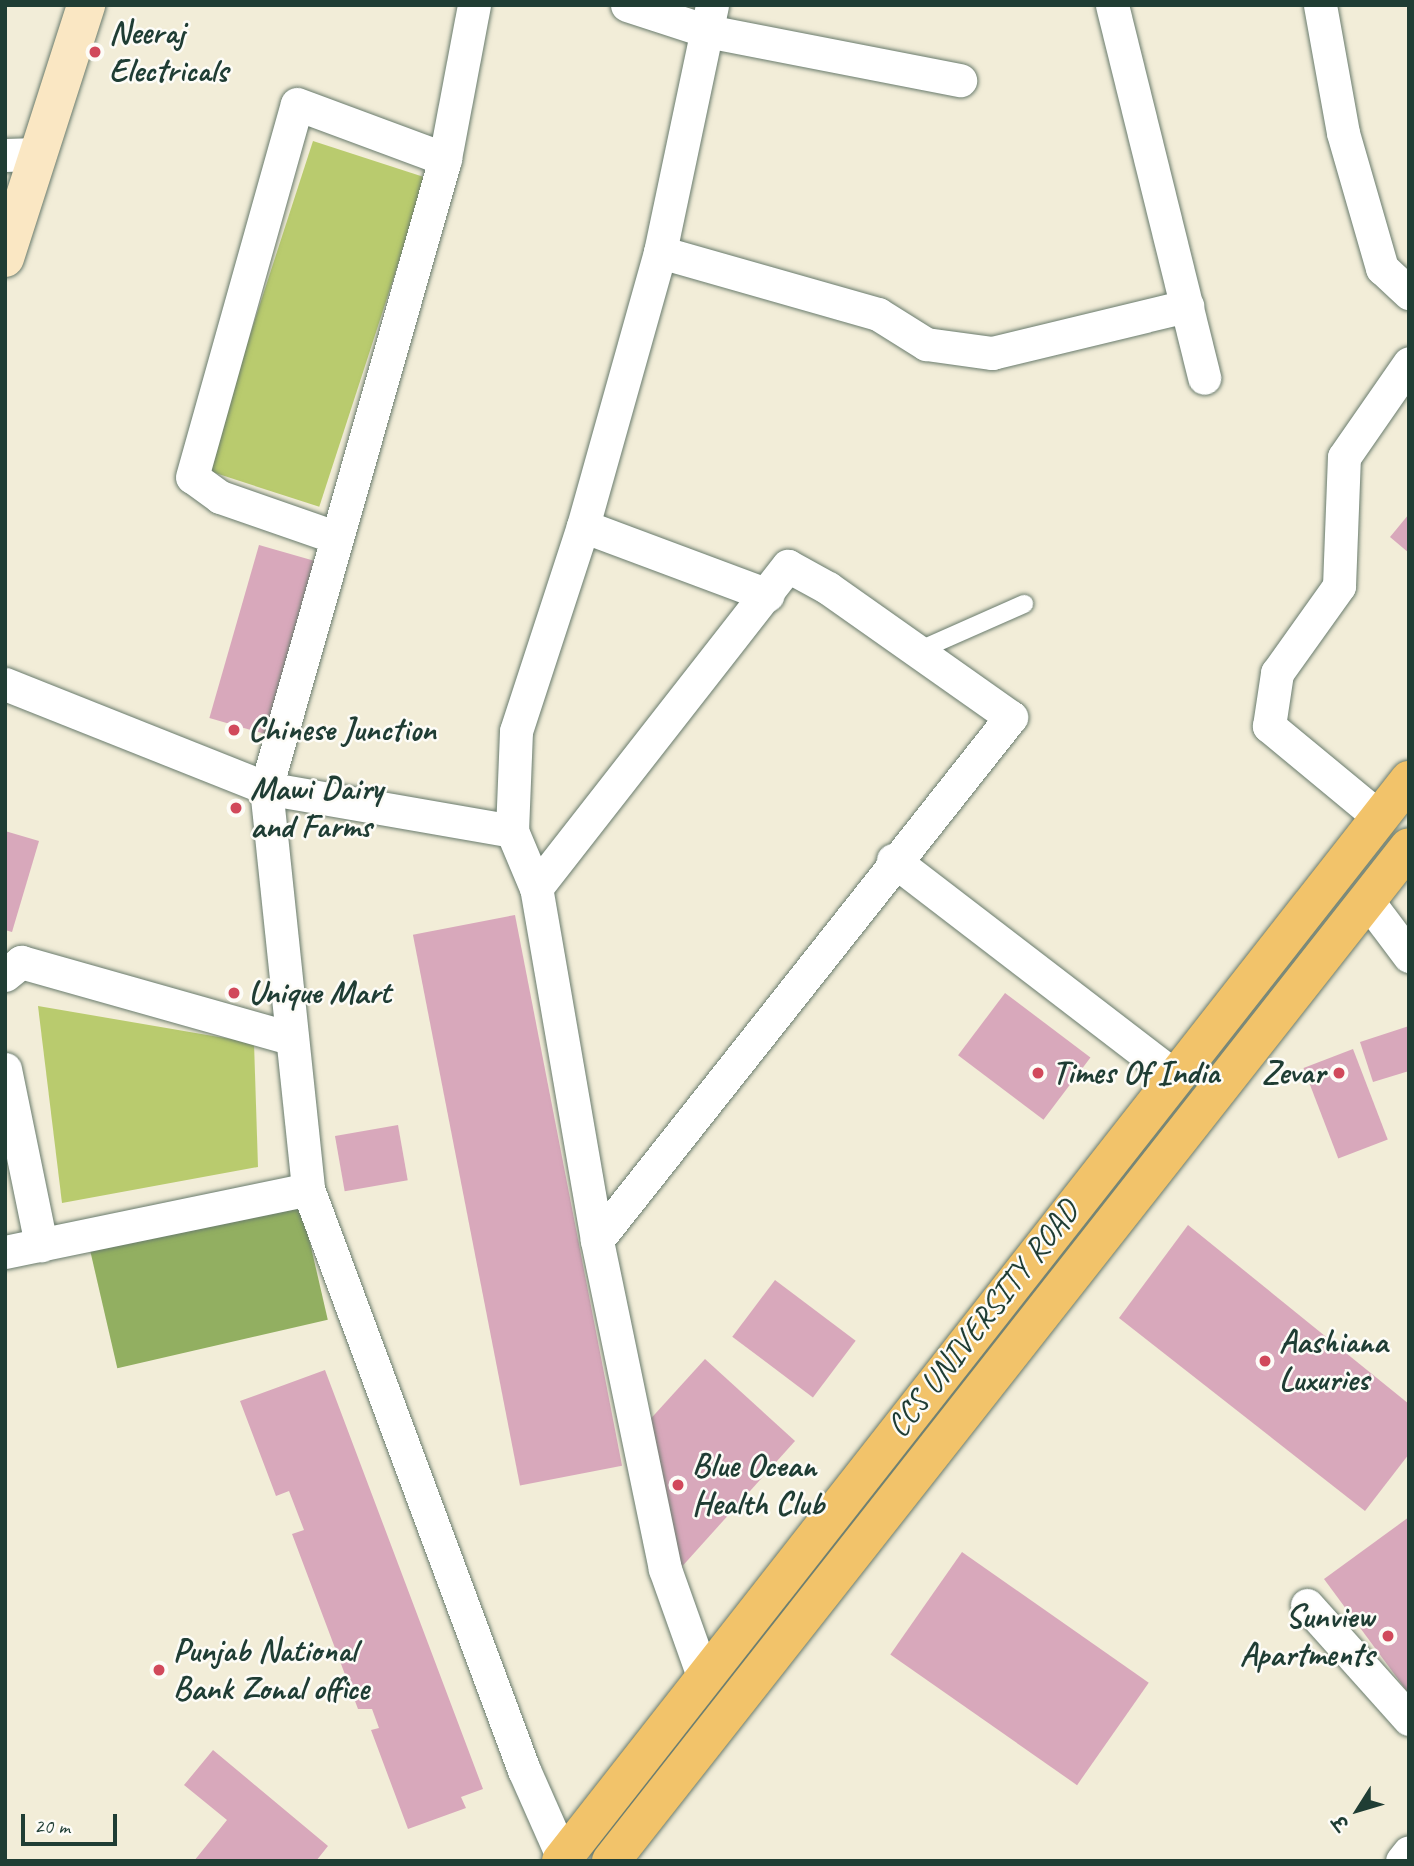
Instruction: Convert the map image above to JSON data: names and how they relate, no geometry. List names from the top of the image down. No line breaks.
{"streets":{"highway":["CCS UNIVERSITY ROAD"]},"places":["Neeraj Electricals","Chinese Junction","Mawi Dairy and Farms","Unique Mart","Times Of India","Zevar","Aashiana Luxuries","Blue Ocean Health Club","Sunview Apartments","Punjab National Bank Zonal office"],"scale_bar":"20 m","north":"bottom left"}
